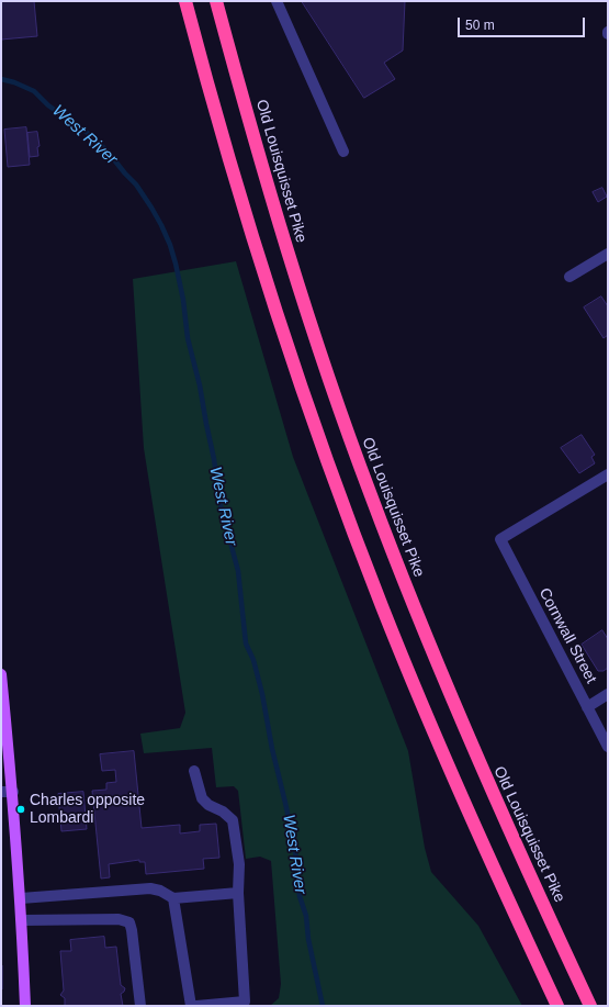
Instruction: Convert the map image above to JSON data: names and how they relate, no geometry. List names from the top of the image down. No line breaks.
{"streets":{"highway":["Old Louisquisset Pike"],"street":["Cornwall Street"]},"water":["West River"],"places":["Charles opposite Lombardi"],"scale_bar":"50 m"}
